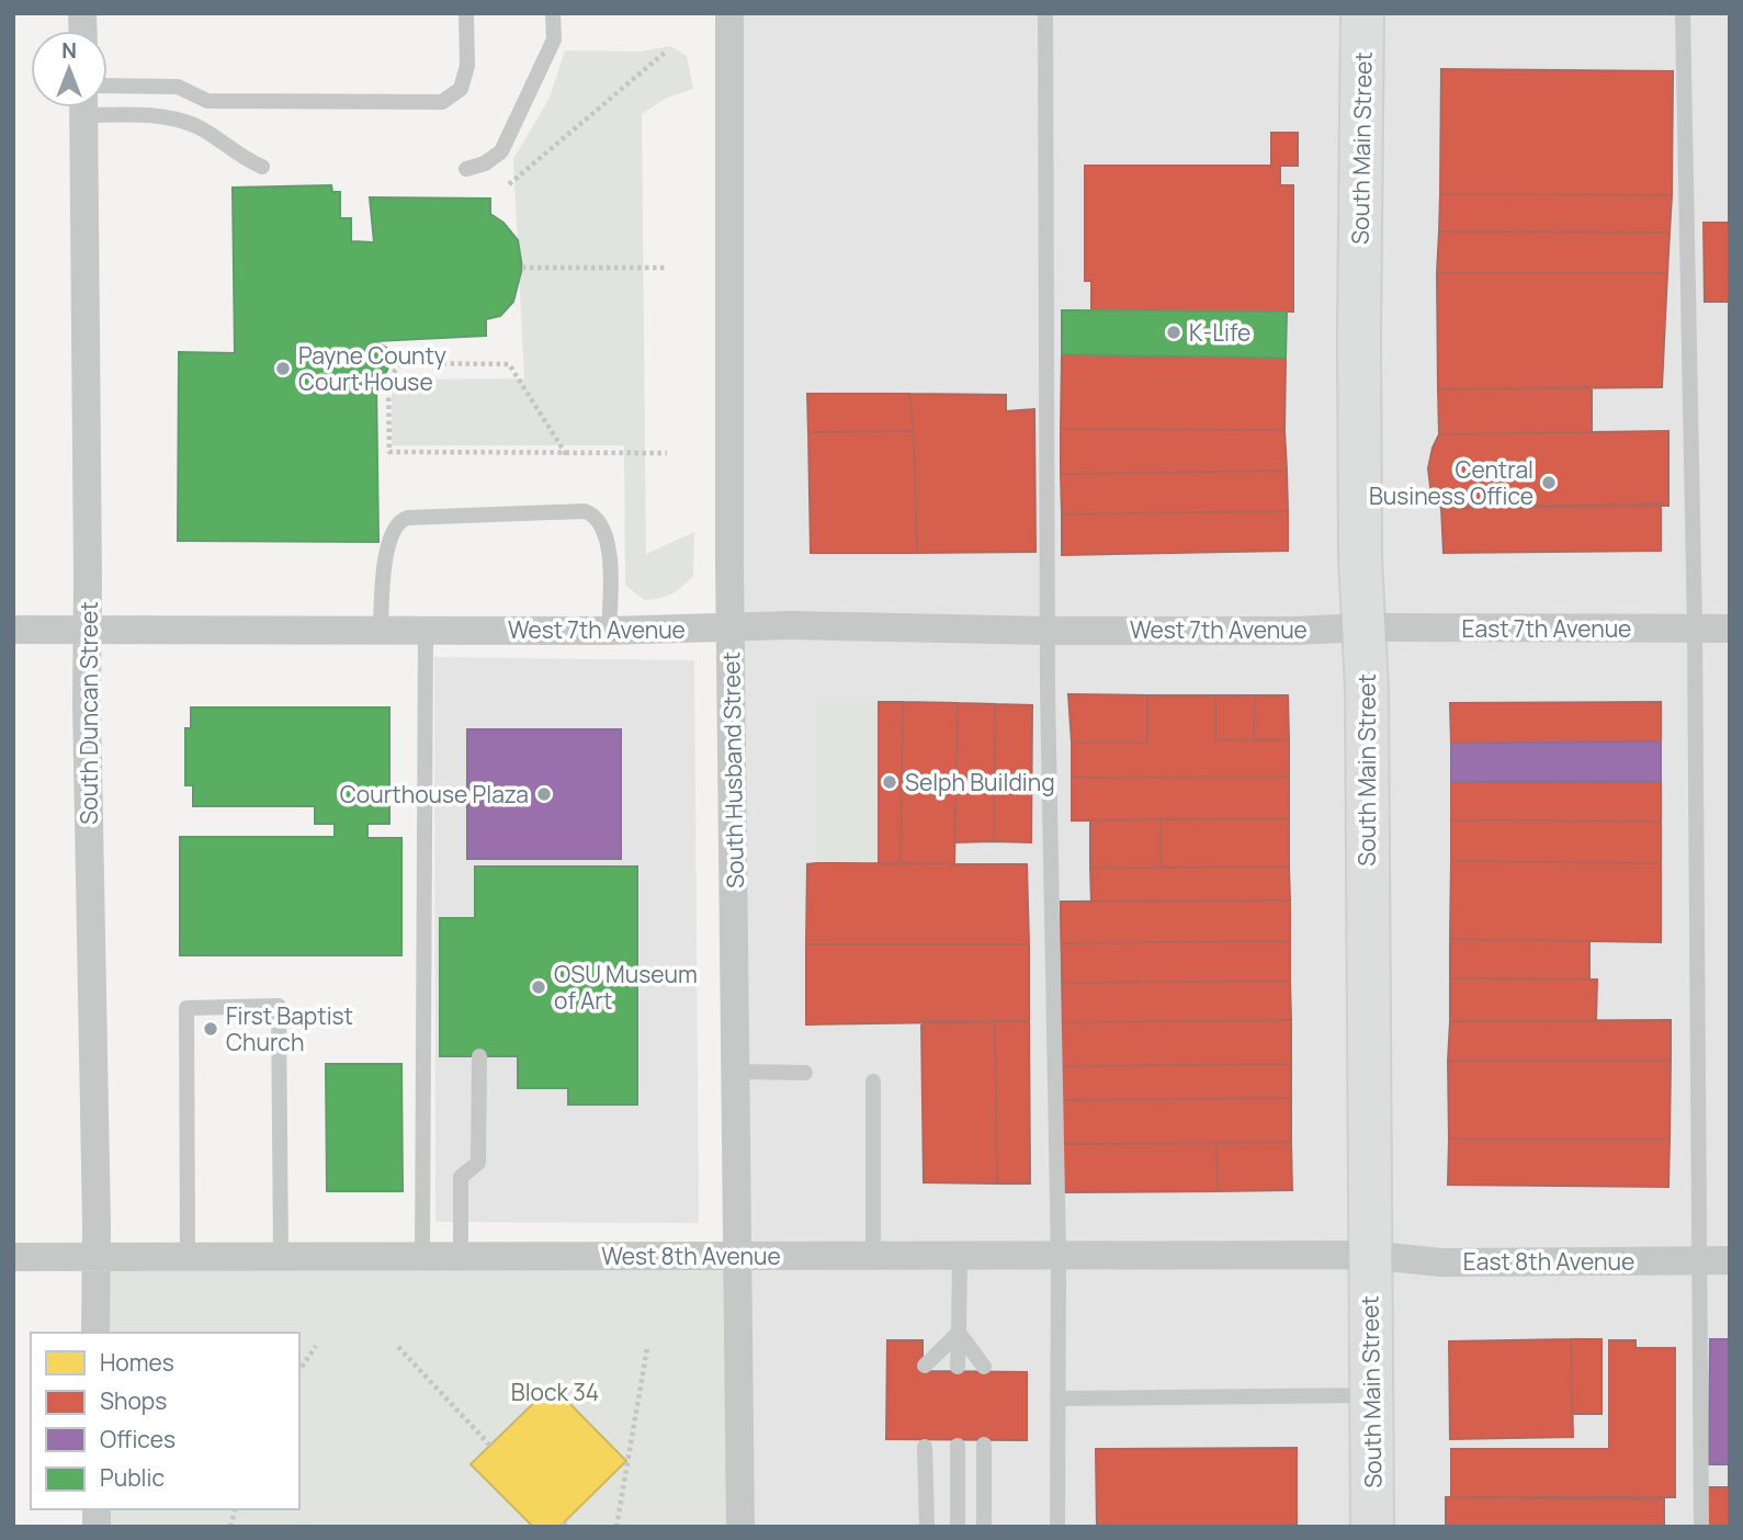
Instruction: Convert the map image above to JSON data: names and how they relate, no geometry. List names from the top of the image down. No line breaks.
{"streets":{"main road":["South Main Street"],"street":["East 7th Avenue","West 7th Avenue","South Duncan Street","South Husband Street","West 8th Avenue","East 8th Avenue"]},"crossings":[["South Main Street","East 7th Avenue"],["South Main Street","West 7th Avenue"],["South Main Street","West 8th Avenue"],["South Main Street","East 8th Avenue"],["East 7th Avenue","West 7th Avenue"],["West 7th Avenue","South Duncan Street"],["West 7th Avenue","South Husband Street"],["South Duncan Street","West 8th Avenue"],["South Husband Street","West 8th Avenue"],["West 8th Avenue","East 8th Avenue"]],"parks":["Block 34"],"places":["K-Life","Payne County Court House","Central Business Office","Selph Building","Courthouse Plaza","OSU Museum of Art","First Baptist Church"],"legend":["Homes","Shops","Offices","Public"],"north":"top"}
